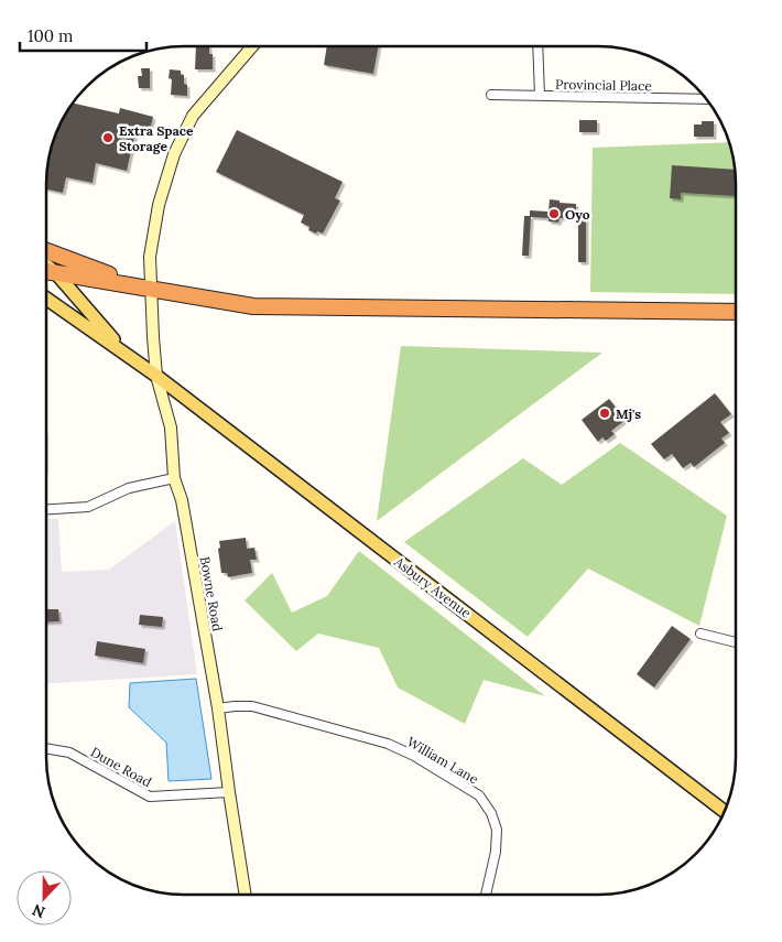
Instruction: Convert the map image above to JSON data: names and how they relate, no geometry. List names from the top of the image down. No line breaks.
{"streets":{"main road":["Asbury Avenue"],"street":["Provincial Place","Bowne Road","William Lane","Dune Road"]},"crossings":[["Asbury Avenue","Bowne Road"],["Bowne Road","William Lane"],["Bowne Road","Dune Road"]],"places":["Extra Space Storage","Oyo","Mj's"],"scale_bar":"100 m","north":"bottom"}
